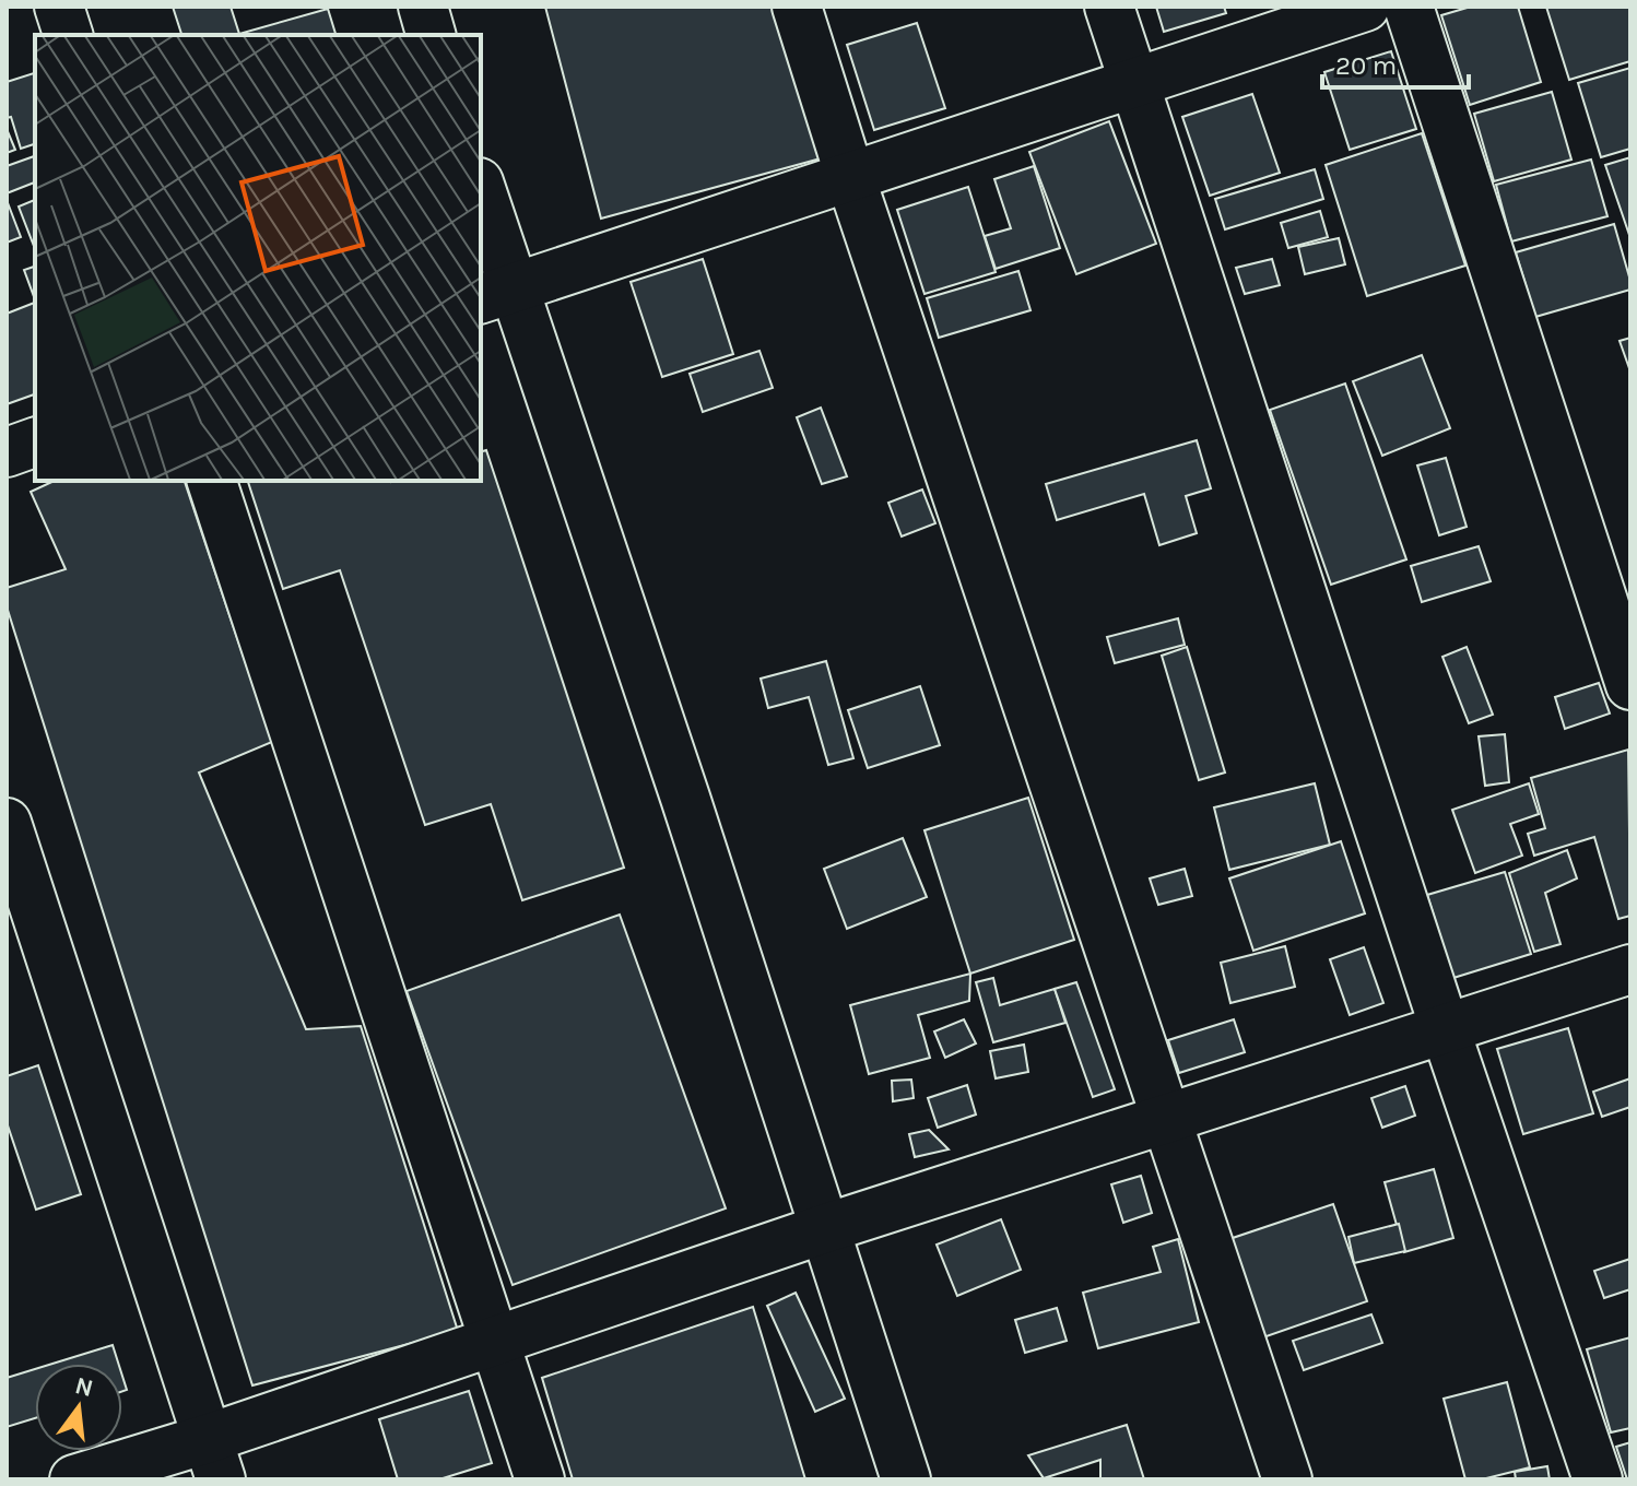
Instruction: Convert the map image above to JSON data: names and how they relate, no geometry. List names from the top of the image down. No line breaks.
{"scale_bar":"20 m","north":"top"}
